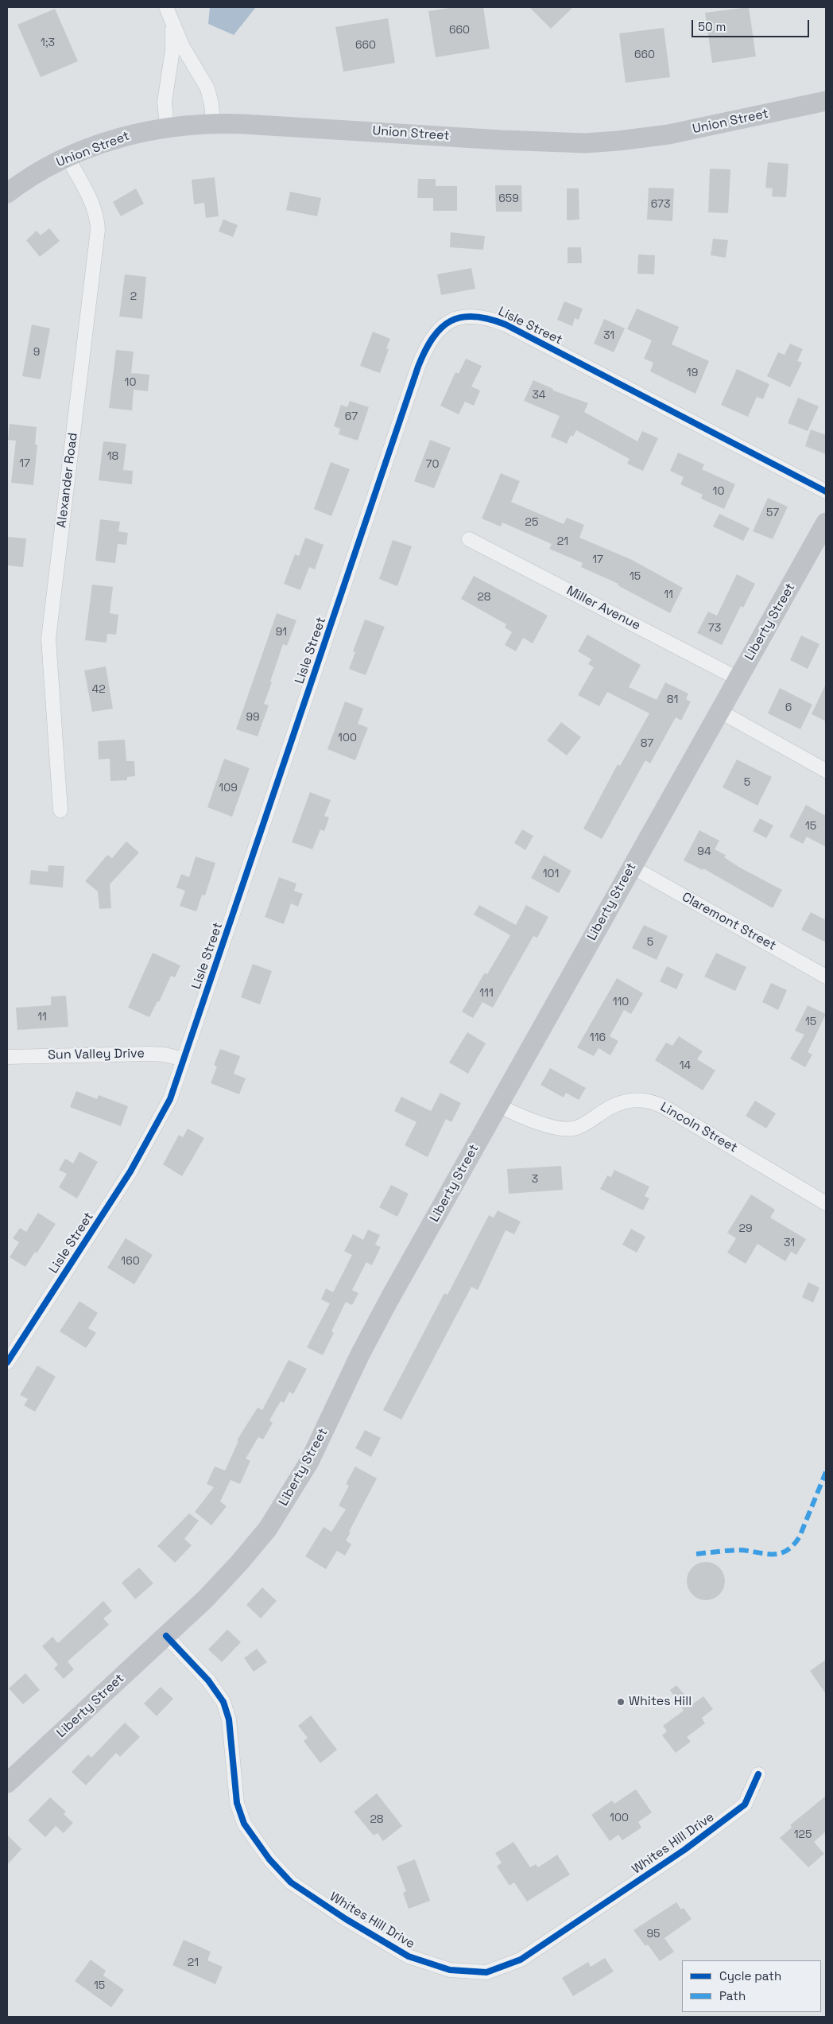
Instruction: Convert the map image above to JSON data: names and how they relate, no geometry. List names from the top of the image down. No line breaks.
{"streets":{"main road":["Union Street","Liberty Street"],"street":["Lisle Street","Alexander Road","Miller Avenue","Claremont Street","Sun Valley Drive","Lincoln Street","Whites Hill Drive"]},"crossings":[["Union Street","Alexander Road"],["Lisle Street","Sun Valley Drive"],["Miller Avenue","Liberty Street"],["Liberty Street","Claremont Street"],["Liberty Street","Lincoln Street"],["Liberty Street","Whites Hill Drive"]],"places":["Whites Hill"],"house_numbers":["660","1;3","660","660","659","673","2","31","9","19","10","34","67","18","17","70","10","57","25","21","17","15","11","28","73","91","42","81","6","99","100","87","5","109","15","94","101","5","111","110","11","15","116","14","3","29","31","160","100","28","125","95","21","15"],"legend":["Cycle path","Path"],"scale_bar":"50 m"}
